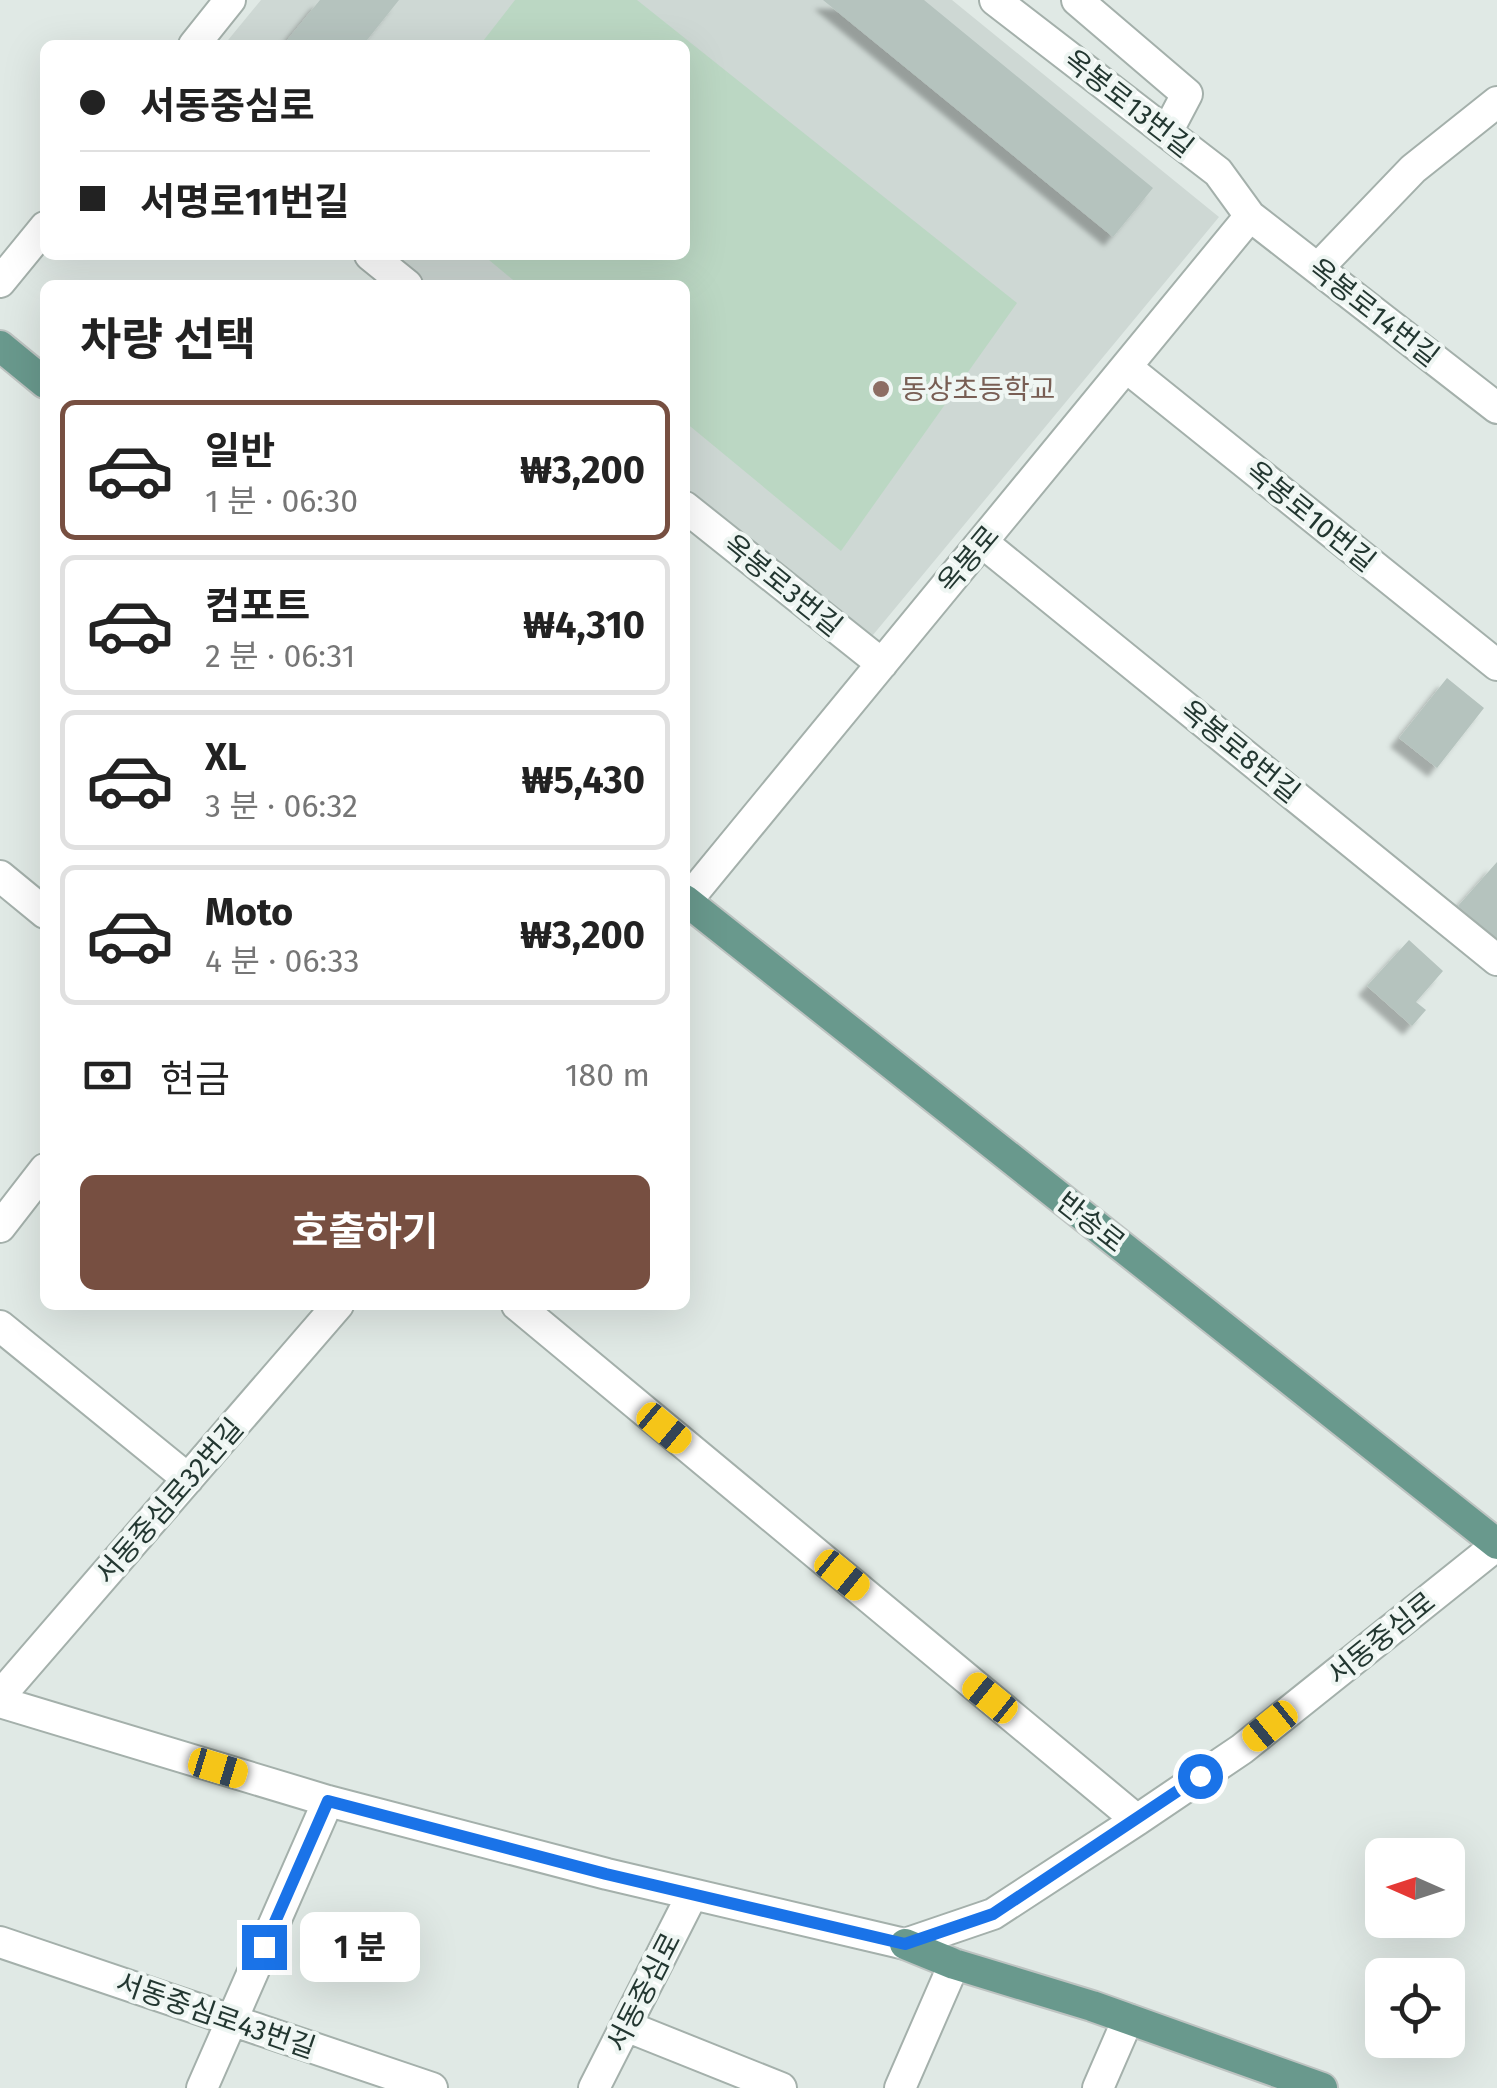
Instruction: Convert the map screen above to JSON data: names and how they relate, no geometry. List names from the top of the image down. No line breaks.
{"streets":{"main road":["반송로","서동중심로"],"street":["옥봉로13번길","옥봉로14번길","옥봉로10번길","옥봉로","옥봉로3번길","옥봉로8번길","서동중심로32번길","서동중심로43번길"]},"crossings":[["옥봉로13번길","옥봉로14번길"],["옥봉로13번길","옥봉로"],["옥봉로14번길","옥봉로"],["옥봉로10번길","옥봉로"],["옥봉로","옥봉로3번길"],["옥봉로","옥봉로8번길"],["반송로","서동중심로"],["서동중심로32번길","서동중심로"]],"places":["동상초등학교"],"north":"left","page":{"banner":["서동중심로","서명로11번길"],"heading":"차량 선택","list":[{"name":"일반","note":"1 분 · 06:30","value":"₩3,200"},{"name":"컴포트","note":"2 분 · 06:31","value":"₩4,310"},{"name":"XL","note":"3 분 · 06:32","value":"₩5,430"},{"name":"Moto","note":"4 분 · 06:33","value":"₩3,200"}],"pay":["현금","180 m"],"buttons":"호출하기","bubble":"1 분"}}
